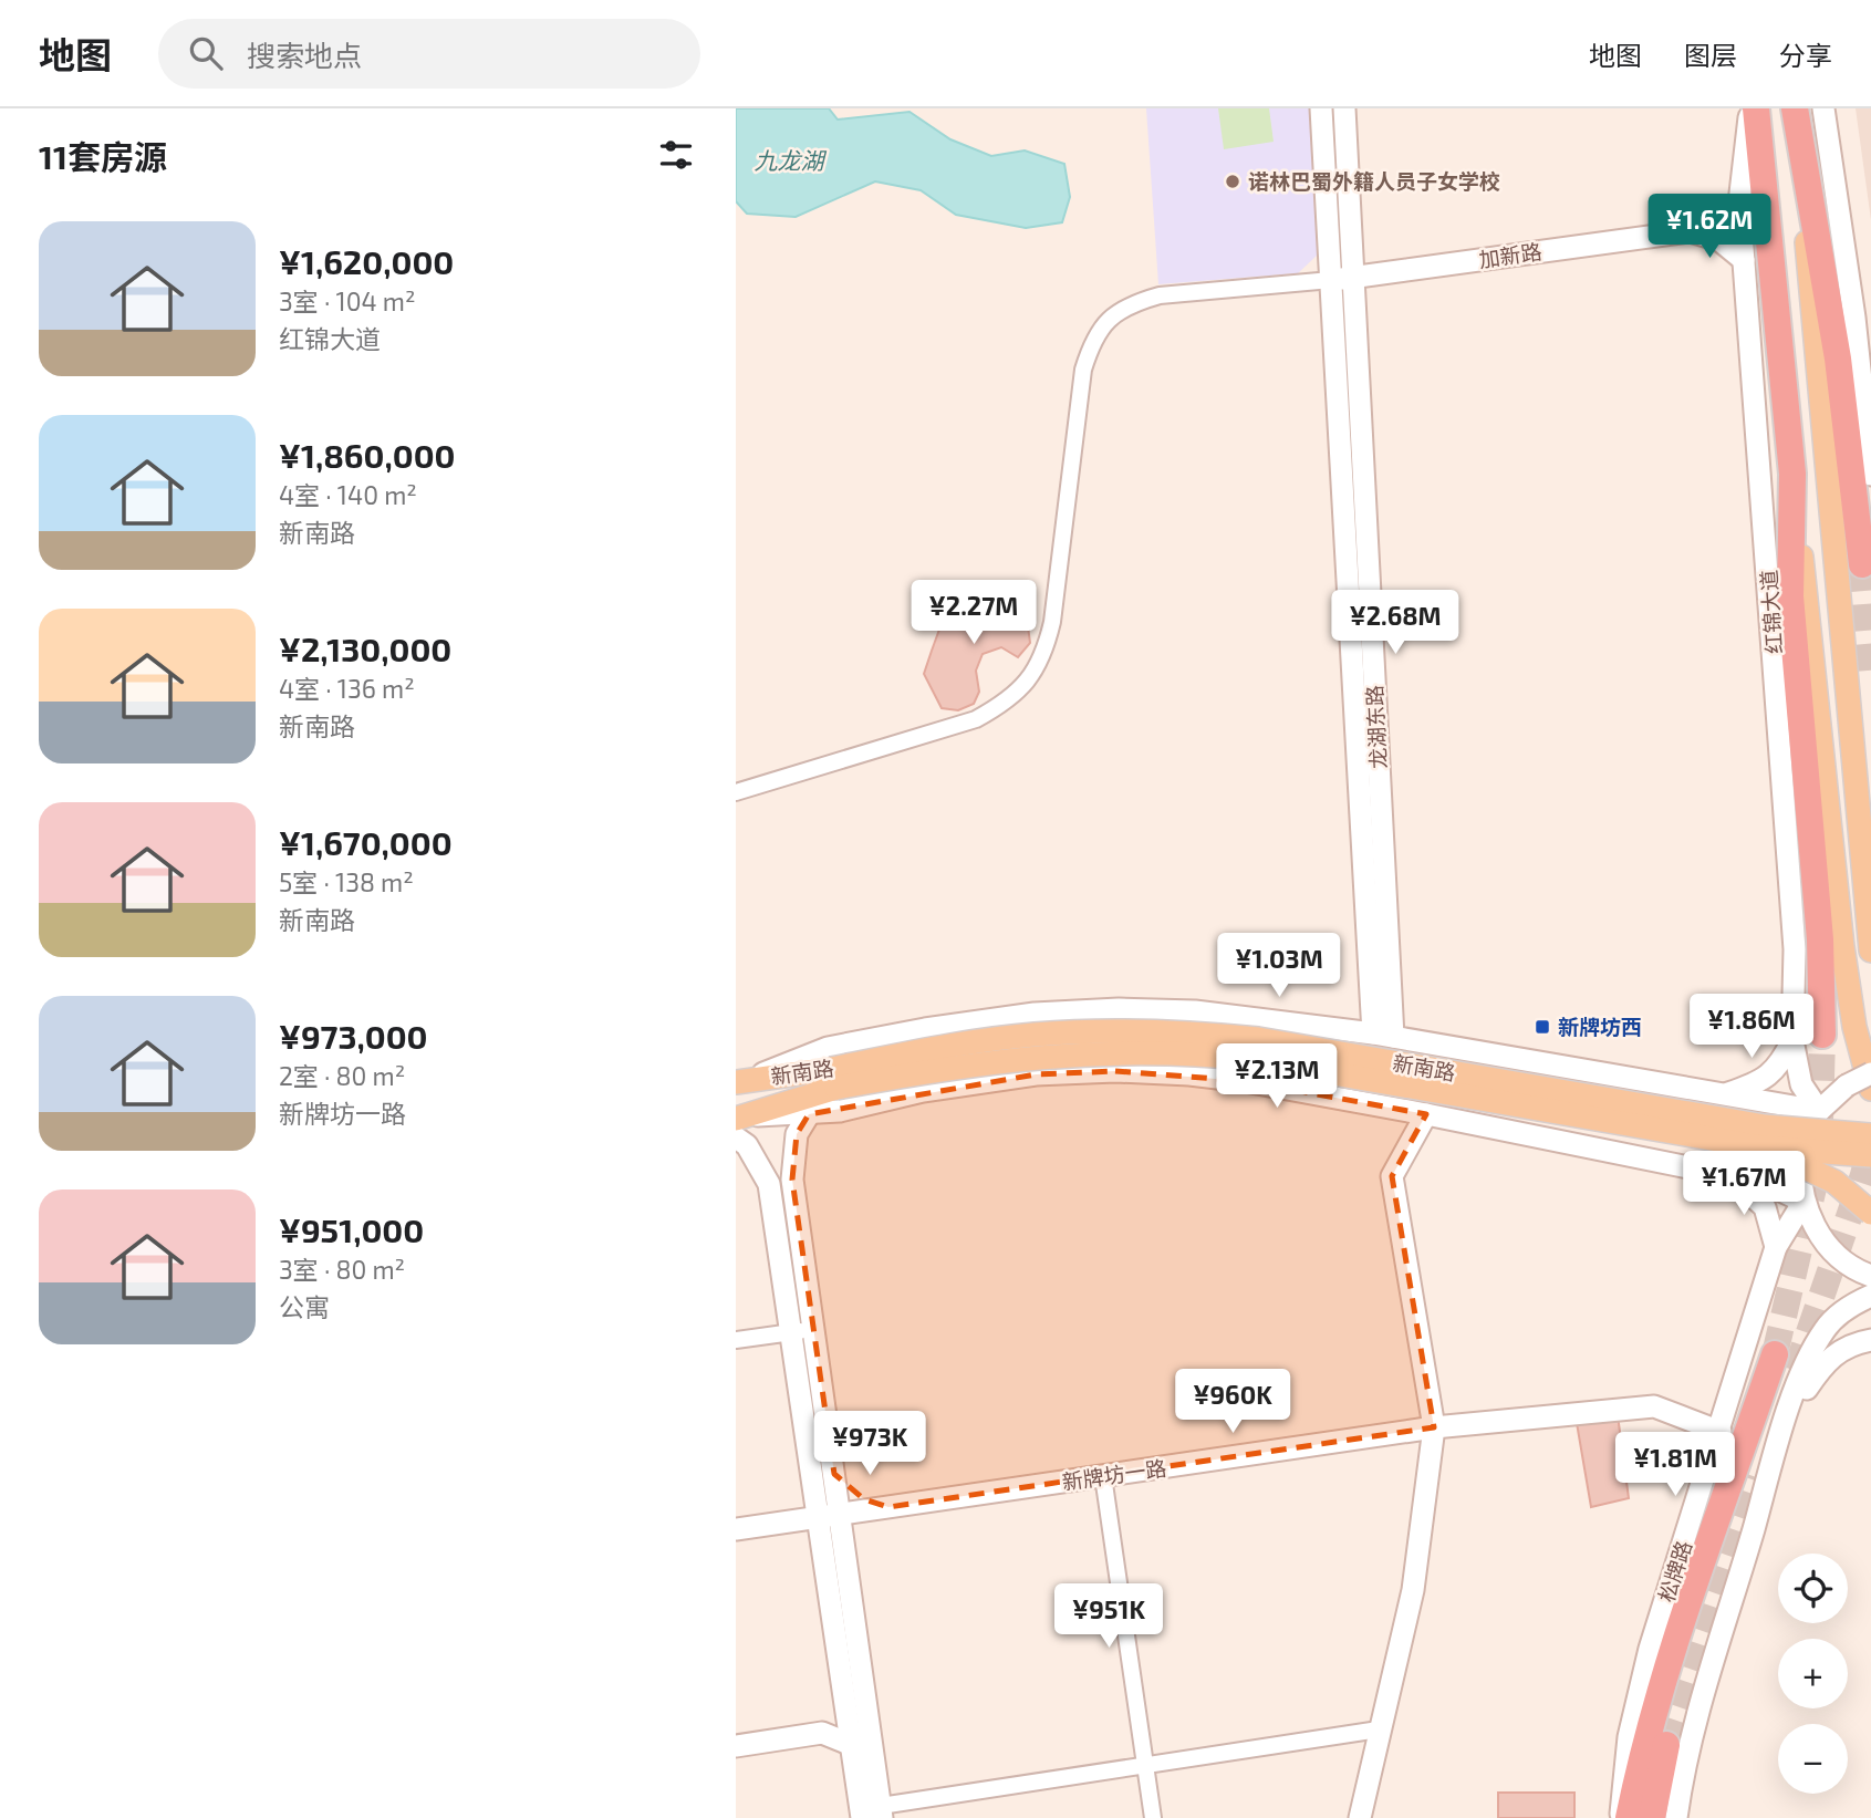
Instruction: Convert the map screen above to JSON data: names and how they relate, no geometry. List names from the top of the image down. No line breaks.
{"streets":{"highway":["红锦大道","松牌路"],"main road":["新南路"],"street":["加新路","龙湖东路","新牌坊一路"]},"crossings":[["加新路","龙湖东路"],["红锦大道","新南路"],["龙湖东路","新南路"],["新南路","松牌路"],["新牌坊一路","松牌路"]],"water":["九龙湖"],"places":{"other":["诺林巴蜀外籍人员子女学校"],"transit":["新牌坊西"]},"page":{"header":"地图","search":"搜索地点","nav":["地图","图层","分享"],"heading":"11套房源","price":["¥1.62M","¥2.27M","¥2.68M","¥1.03M","¥1.86M","¥2.13M","¥1.67M","¥960K","¥973K","¥1.81M","¥951K"],"list":[{"name":"¥1,620,000","note":"3室 · 104 m² · 红锦大道"},{"name":"¥1,860,000","note":"4室 · 140 m² · 新南路"},{"name":"¥2,130,000","note":"4室 · 136 m² · 新南路"},{"name":"¥1,670,000","note":"5室 · 138 m² · 新南路"},{"name":"¥973,000","note":"2室 · 80 m² · 新牌坊一路"},{"name":"¥951,000","note":"3室 · 80 m² · 公寓"}],"map_buttons":["+","−"]}}
